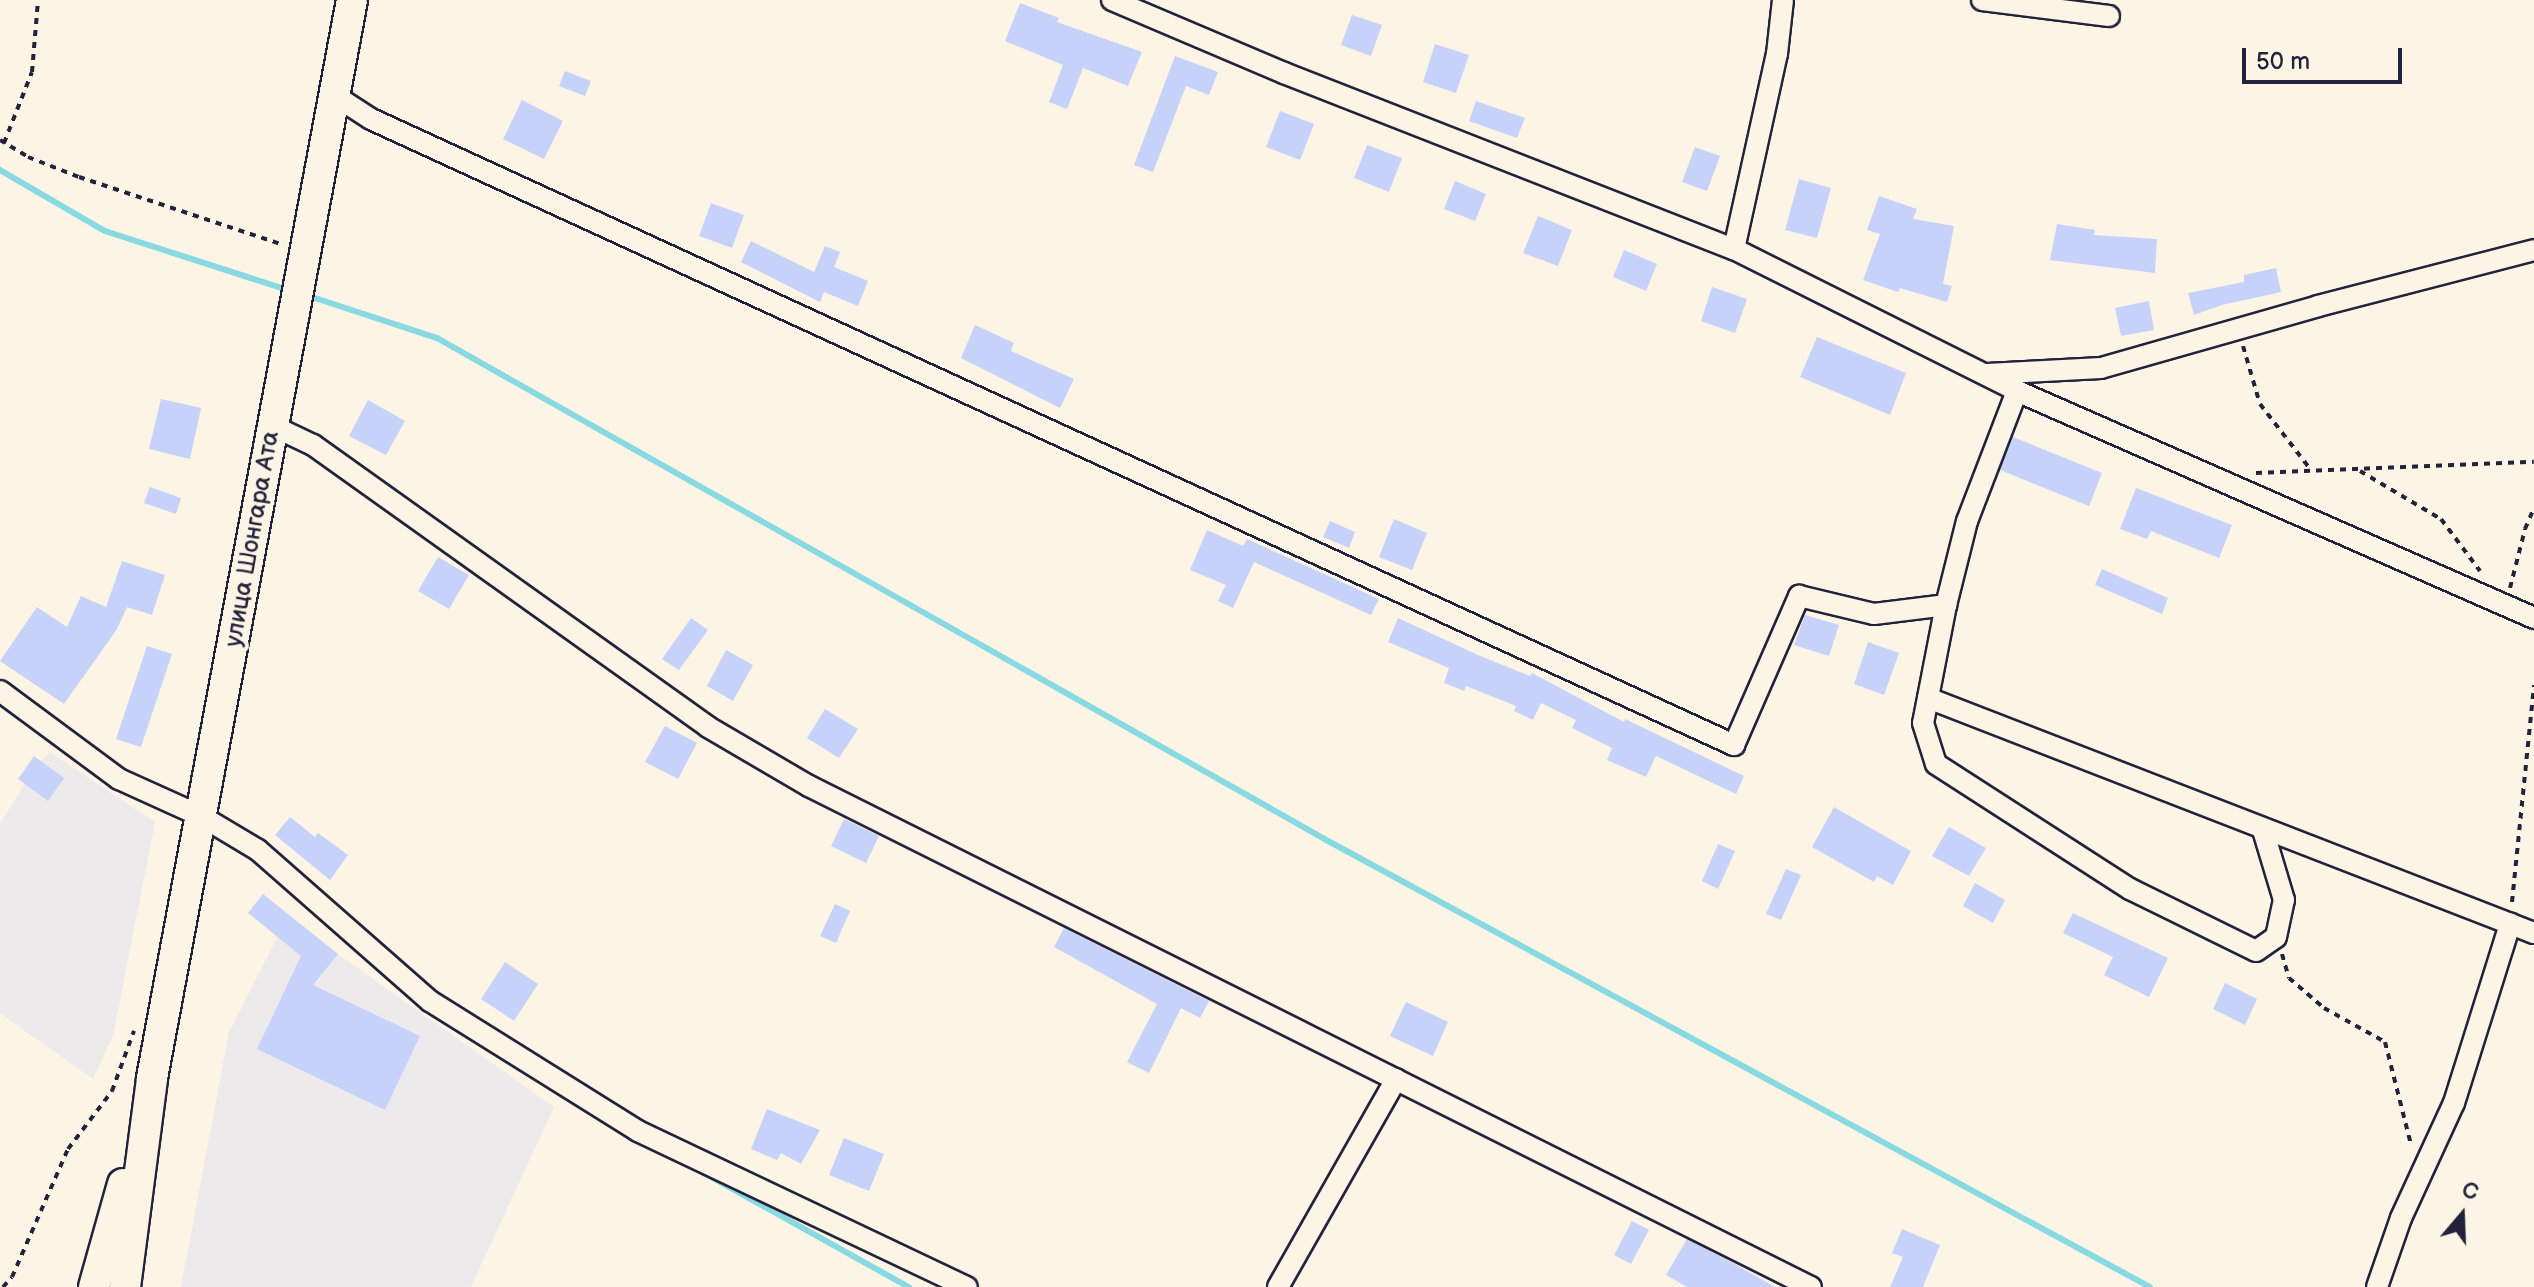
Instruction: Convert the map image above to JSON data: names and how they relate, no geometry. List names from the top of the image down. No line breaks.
{"streets":{"main road":["улица Шонгара Ата"]},"scale_bar":"50 m","north":"top"}
